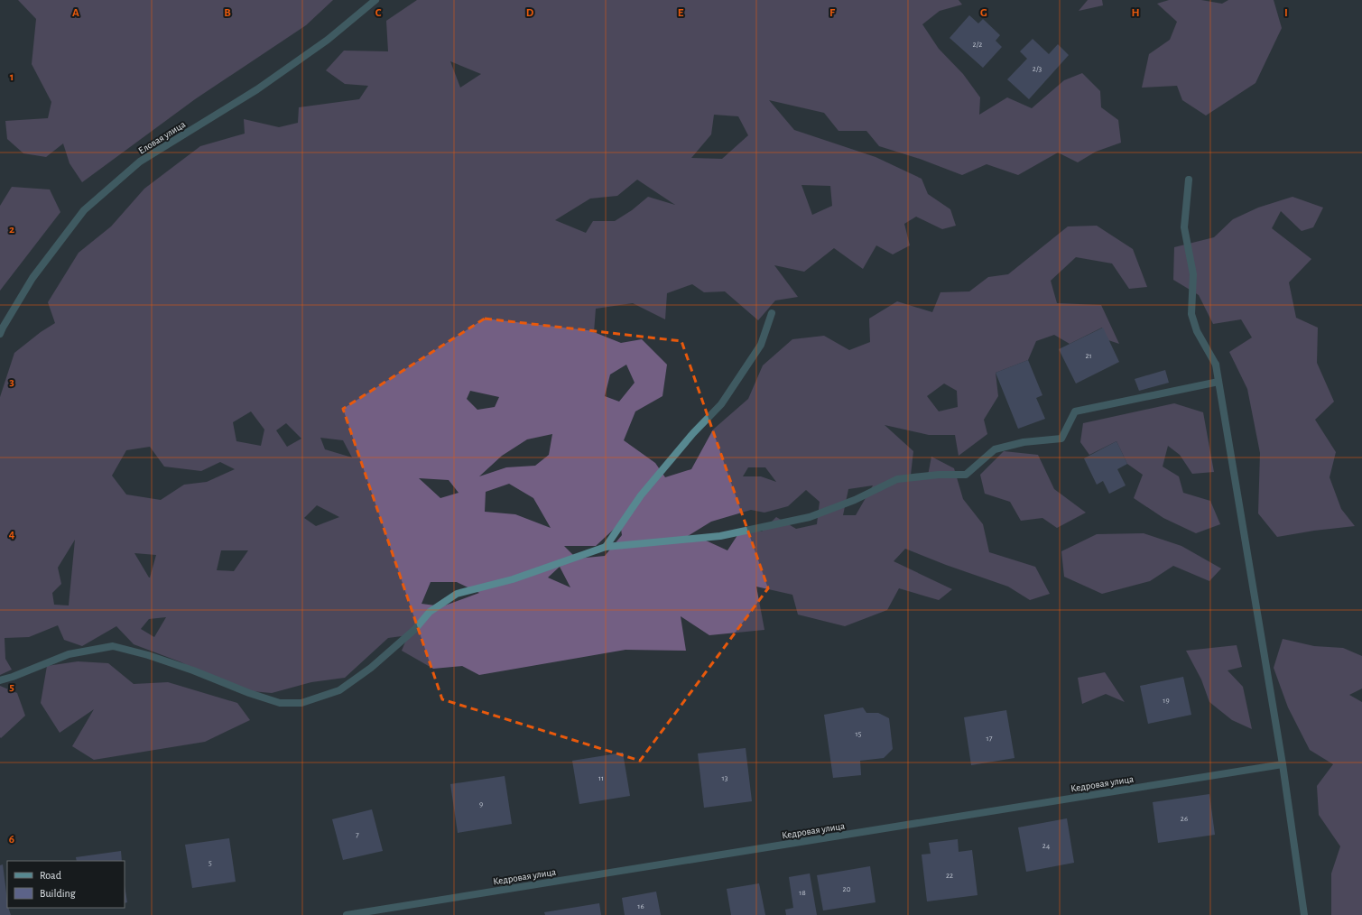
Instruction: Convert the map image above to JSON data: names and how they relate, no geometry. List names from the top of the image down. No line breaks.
{"streets":{"street":["Еловая улица","Кедровая улица"]},"house_numbers":["2/2","2/3","21","19","15","17","11","13","9","26","7","24","5","22","20","18","16"],"legend":["Road","Building"],"grid":{"columns":["A","B","C","D","E","F","G","H","I"],"rows":["1","2","3","4","5","6"]}}
